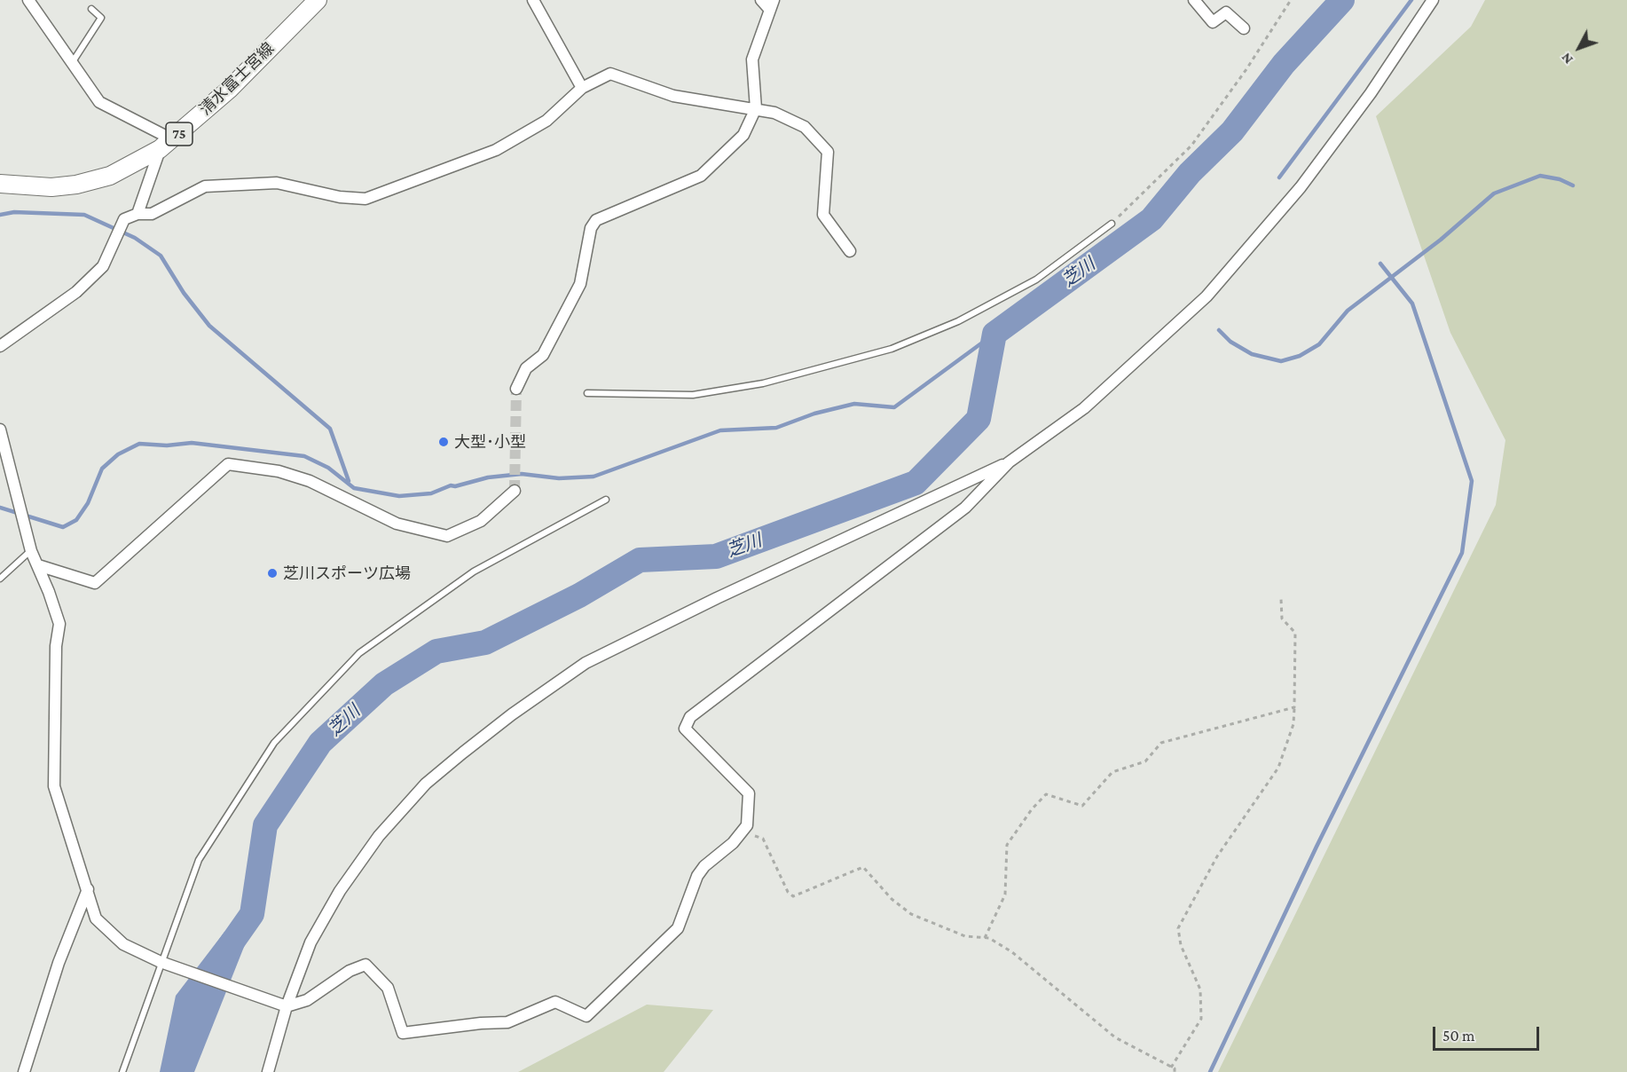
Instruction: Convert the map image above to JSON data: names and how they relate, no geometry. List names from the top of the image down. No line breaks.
{"streets":{"main road":["清水富士宮線","75"]},"water":["芝川"],"places":["大型･小型","芝川スポーツ広場"],"scale_bar":"50 m","north":"bottom left"}
